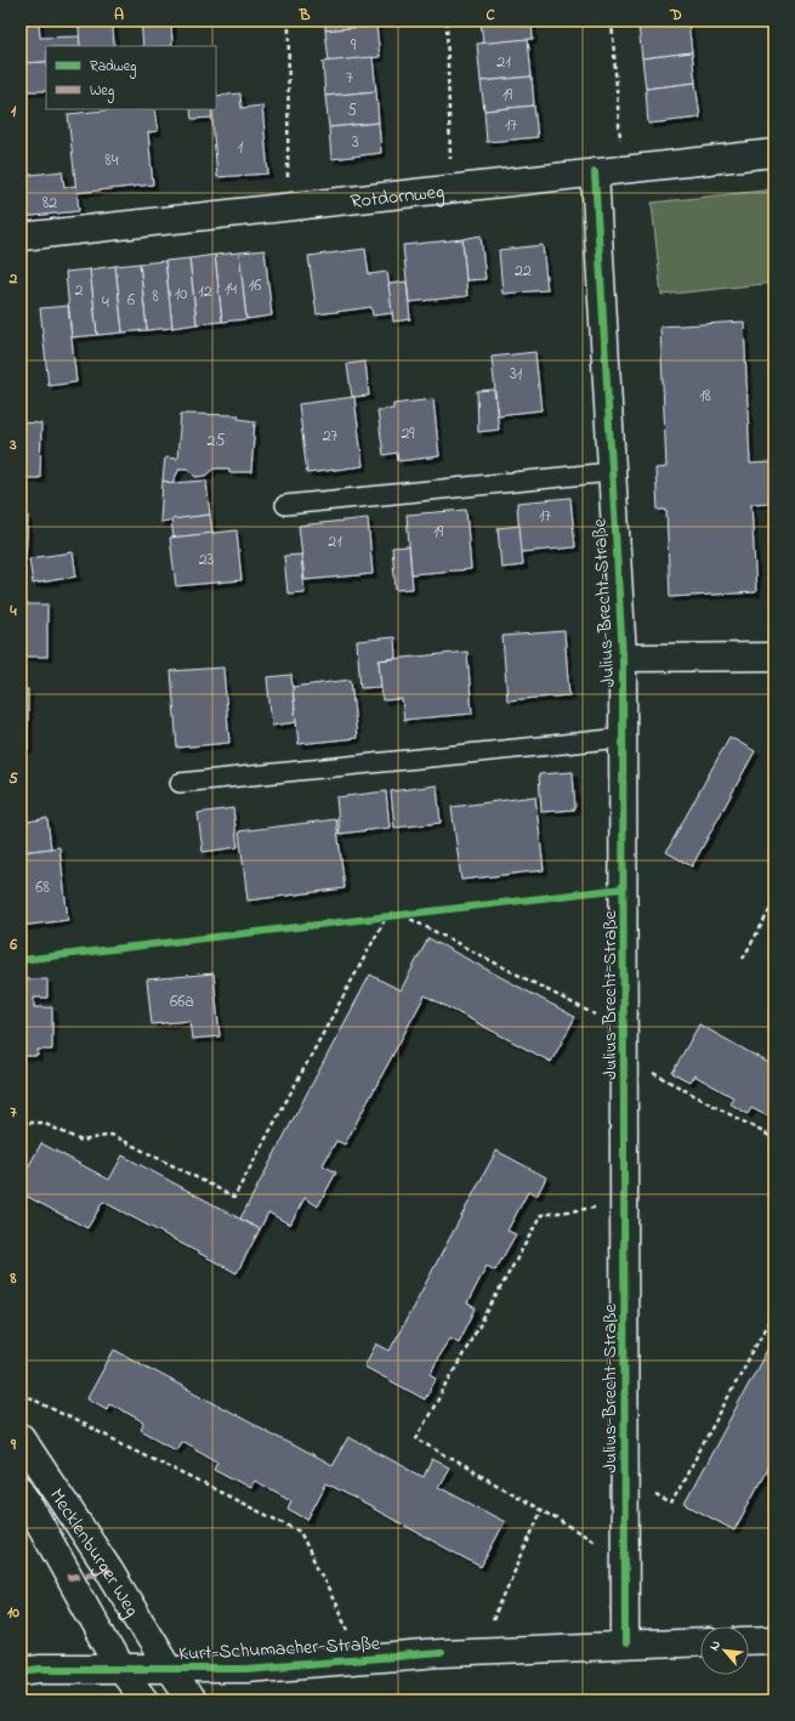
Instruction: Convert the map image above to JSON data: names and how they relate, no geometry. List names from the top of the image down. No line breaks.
{"streets":{"street":["Rotdornweg","Julius-Brecht-Straße","Mecklenburger Weg","Kurt-Schumacher-Straße"]},"crossings":[["Rotdornweg","Julius-Brecht-Straße"],["Julius-Brecht-Straße","Kurt-Schumacher-Straße"],["Mecklenburger Weg","Kurt-Schumacher-Straße"]],"house_numbers":["9","21","7","19","5","17","3","1","84","82","22","16","14","2","12","10","8","6","4","31","18","29","27","25","17","19","21","23","68","66a"],"legend":["Radweg","Weg"],"north":"top left","grid":{"columns":["A","B","C","D"],"rows":["1","2","3","4","5","6","7","8","9","10"]}}
